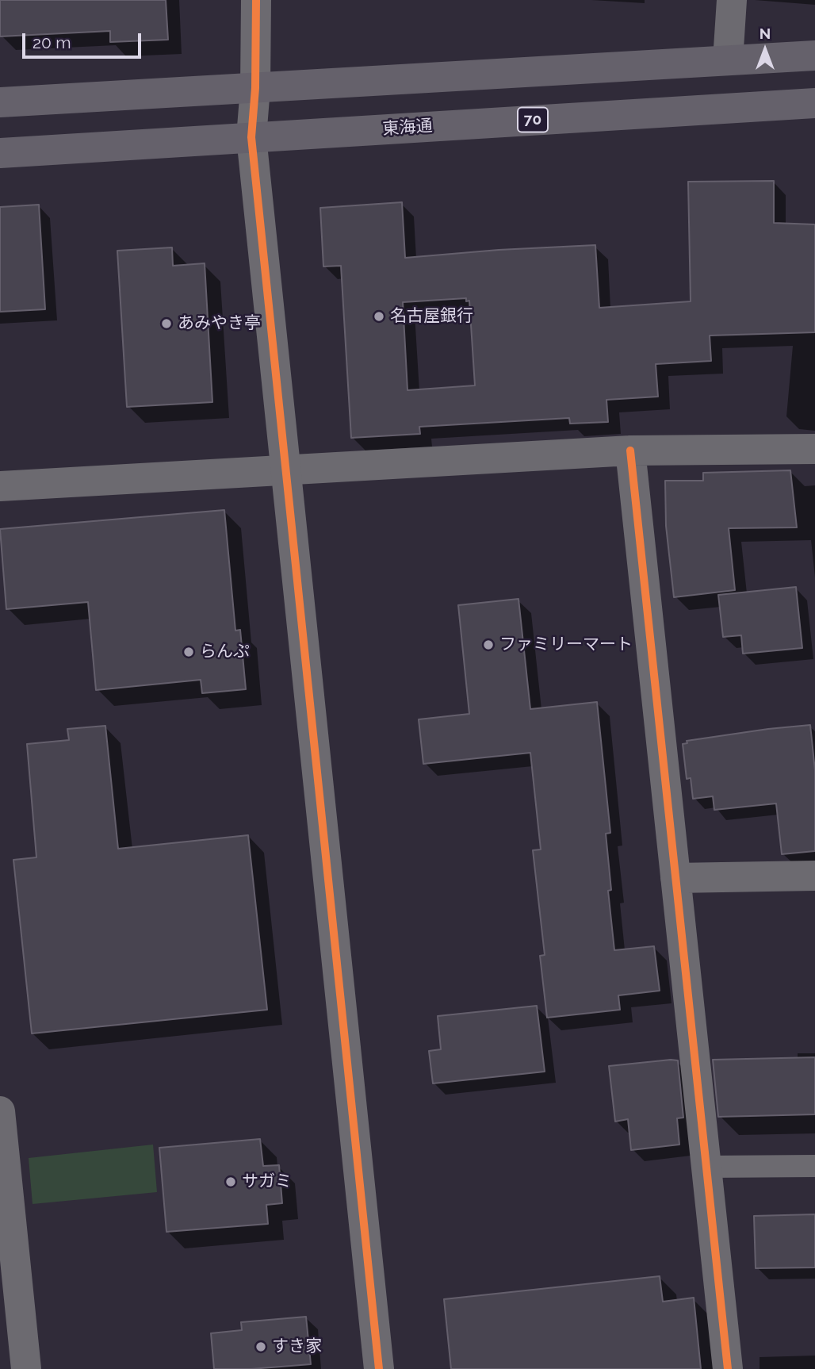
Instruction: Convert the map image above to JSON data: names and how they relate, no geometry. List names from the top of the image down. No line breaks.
{"streets":{"main road":["70","東海通"]},"places":["名古屋銀行","あみやき亭","ファミリーマート","らんぷ","サガミ","すき家"],"scale_bar":"20 m","north":"top"}
